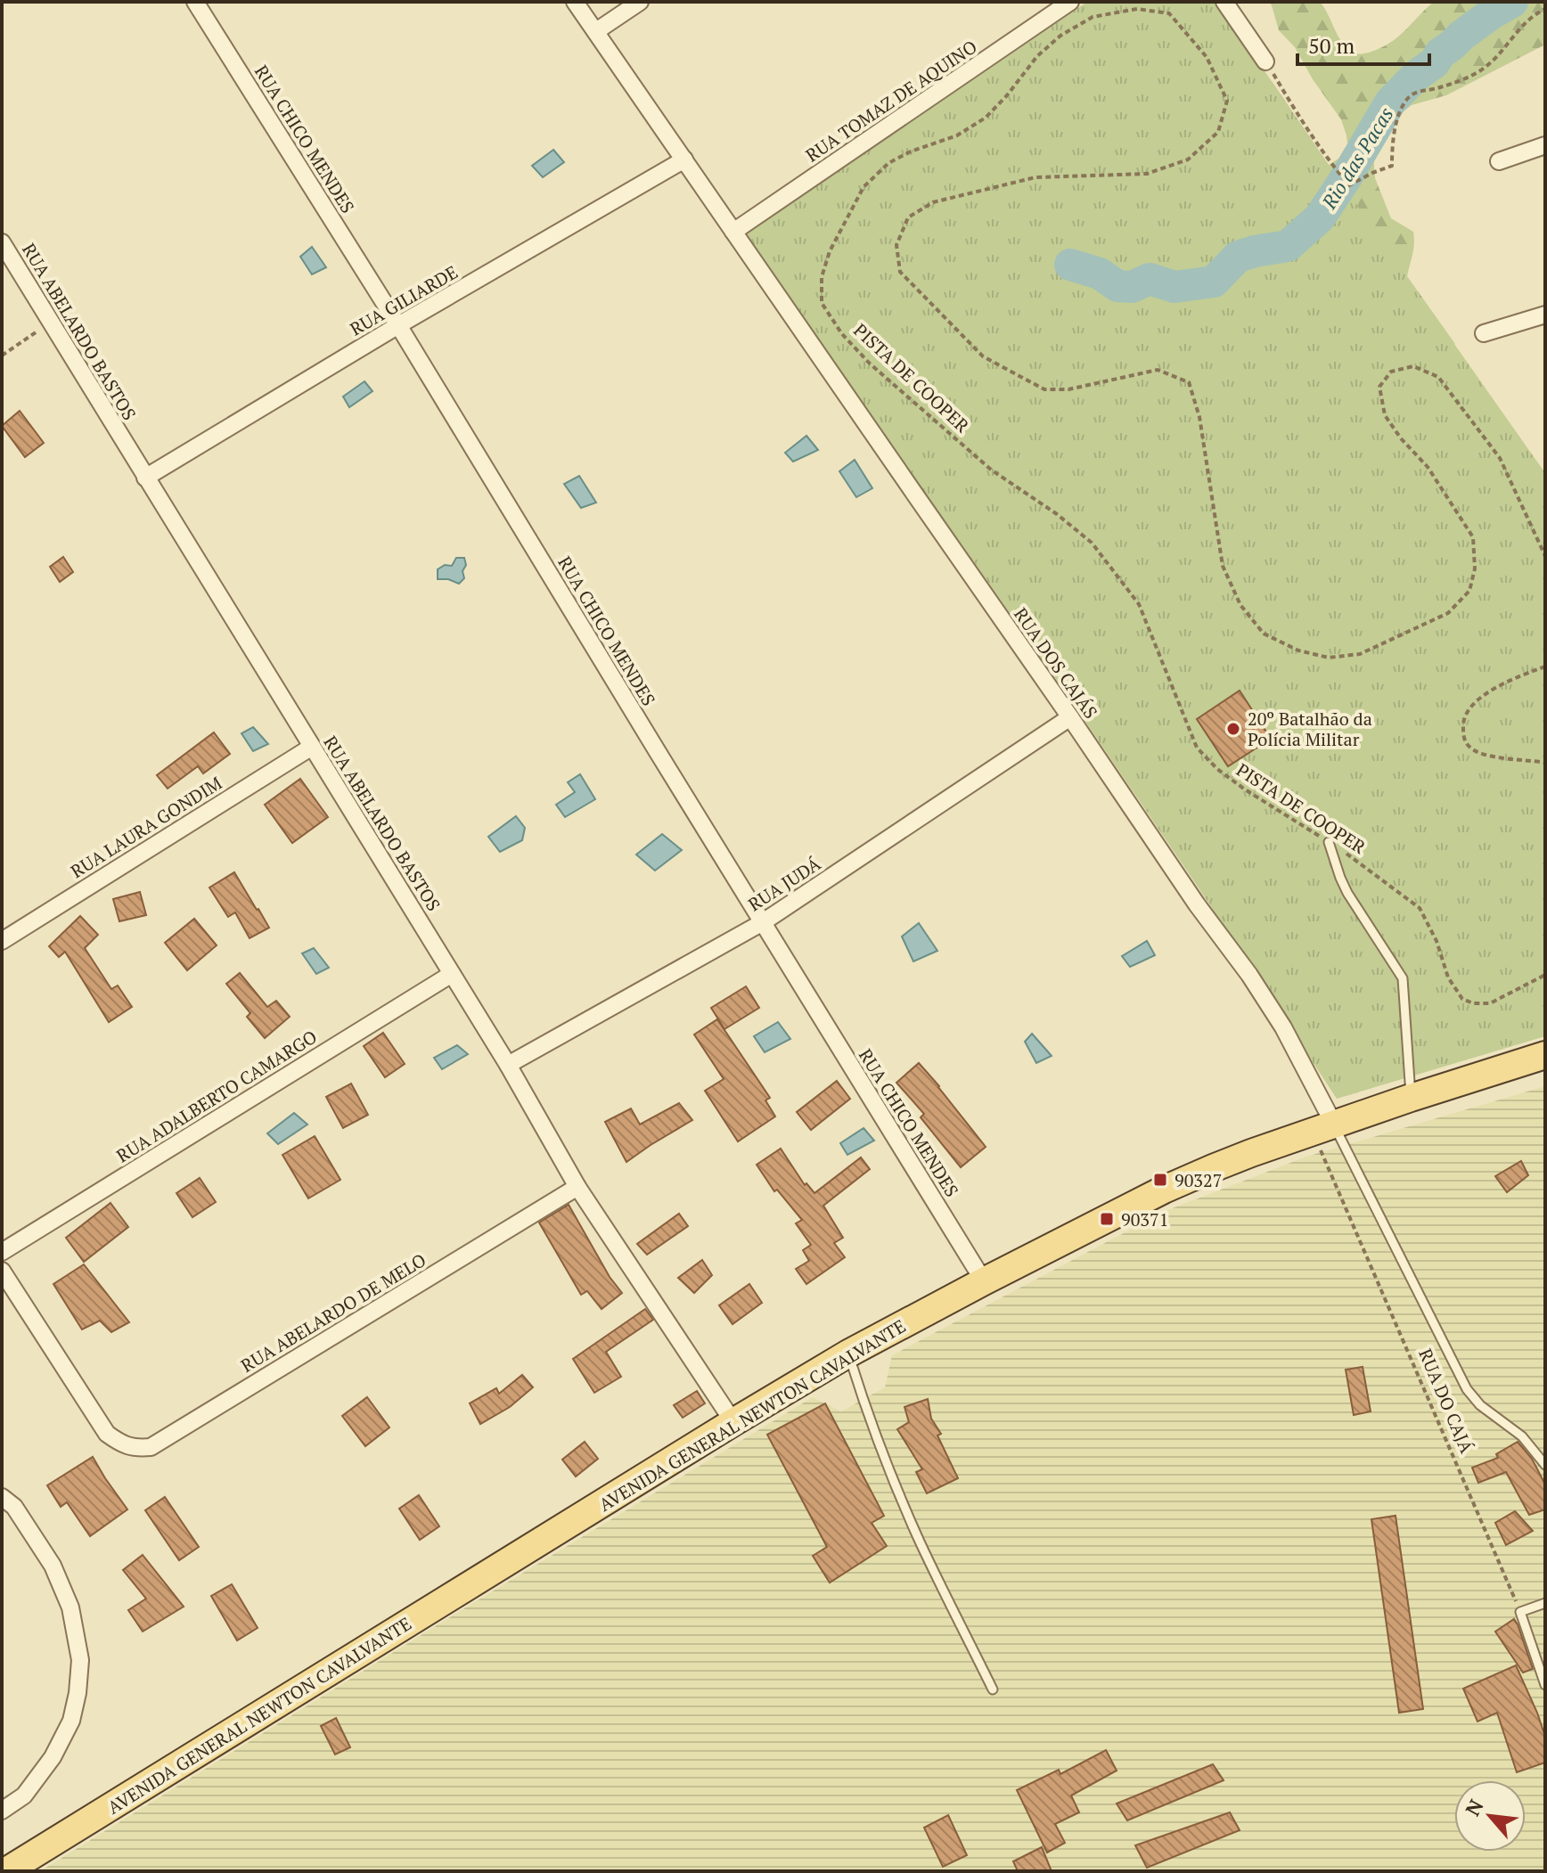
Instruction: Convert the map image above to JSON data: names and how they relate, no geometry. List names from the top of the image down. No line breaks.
{"streets":{"main road":["AVENIDA GENERAL NEWTON CAVALVANTE"],"street":["RUA TOMAZ DE AQUINO","RUA CHICO MENDES","RUA GILIARDE","RUA ABELARDO BASTOS","RUA DOS CAJÁS","RUA LAURA GONDIM","RUA JUDÁ","RUA ADALBERTO CAMARGO","RUA ABELARDO DE MELO"],"path":["PISTA DE COOPER","RUA DO CAJÁ"]},"crossings":[["RUA TOMAZ DE AQUINO","RUA DOS CAJÁS"],["RUA CHICO MENDES","RUA GILIARDE"],["RUA CHICO MENDES","RUA JUDÁ"],["RUA CHICO MENDES","AVENIDA GENERAL NEWTON CAVALVANTE"],["RUA GILIARDE","RUA ABELARDO BASTOS"],["RUA GILIARDE","RUA DOS CAJÁS"],["RUA ABELARDO BASTOS","RUA LAURA GONDIM"],["RUA ABELARDO BASTOS","RUA JUDÁ"],["RUA ABELARDO BASTOS","RUA ADALBERTO CAMARGO"],["RUA ABELARDO BASTOS","RUA ABELARDO DE MELO"],["RUA ABELARDO BASTOS","AVENIDA GENERAL NEWTON CAVALVANTE"],["RUA DOS CAJÁS","RUA JUDÁ"],["RUA DOS CAJÁS","RUA DO CAJÁ"],["RUA DOS CAJÁS","AVENIDA GENERAL NEWTON CAVALVANTE"],["RUA DO CAJÁ","AVENIDA GENERAL NEWTON CAVALVANTE"]],"water":["Rio das Pacas"],"places":{"other":["20º Batalhão da Polícia Militar"],"transit":["90327","90371"]},"scale_bar":"50 m","north":"top left"}
